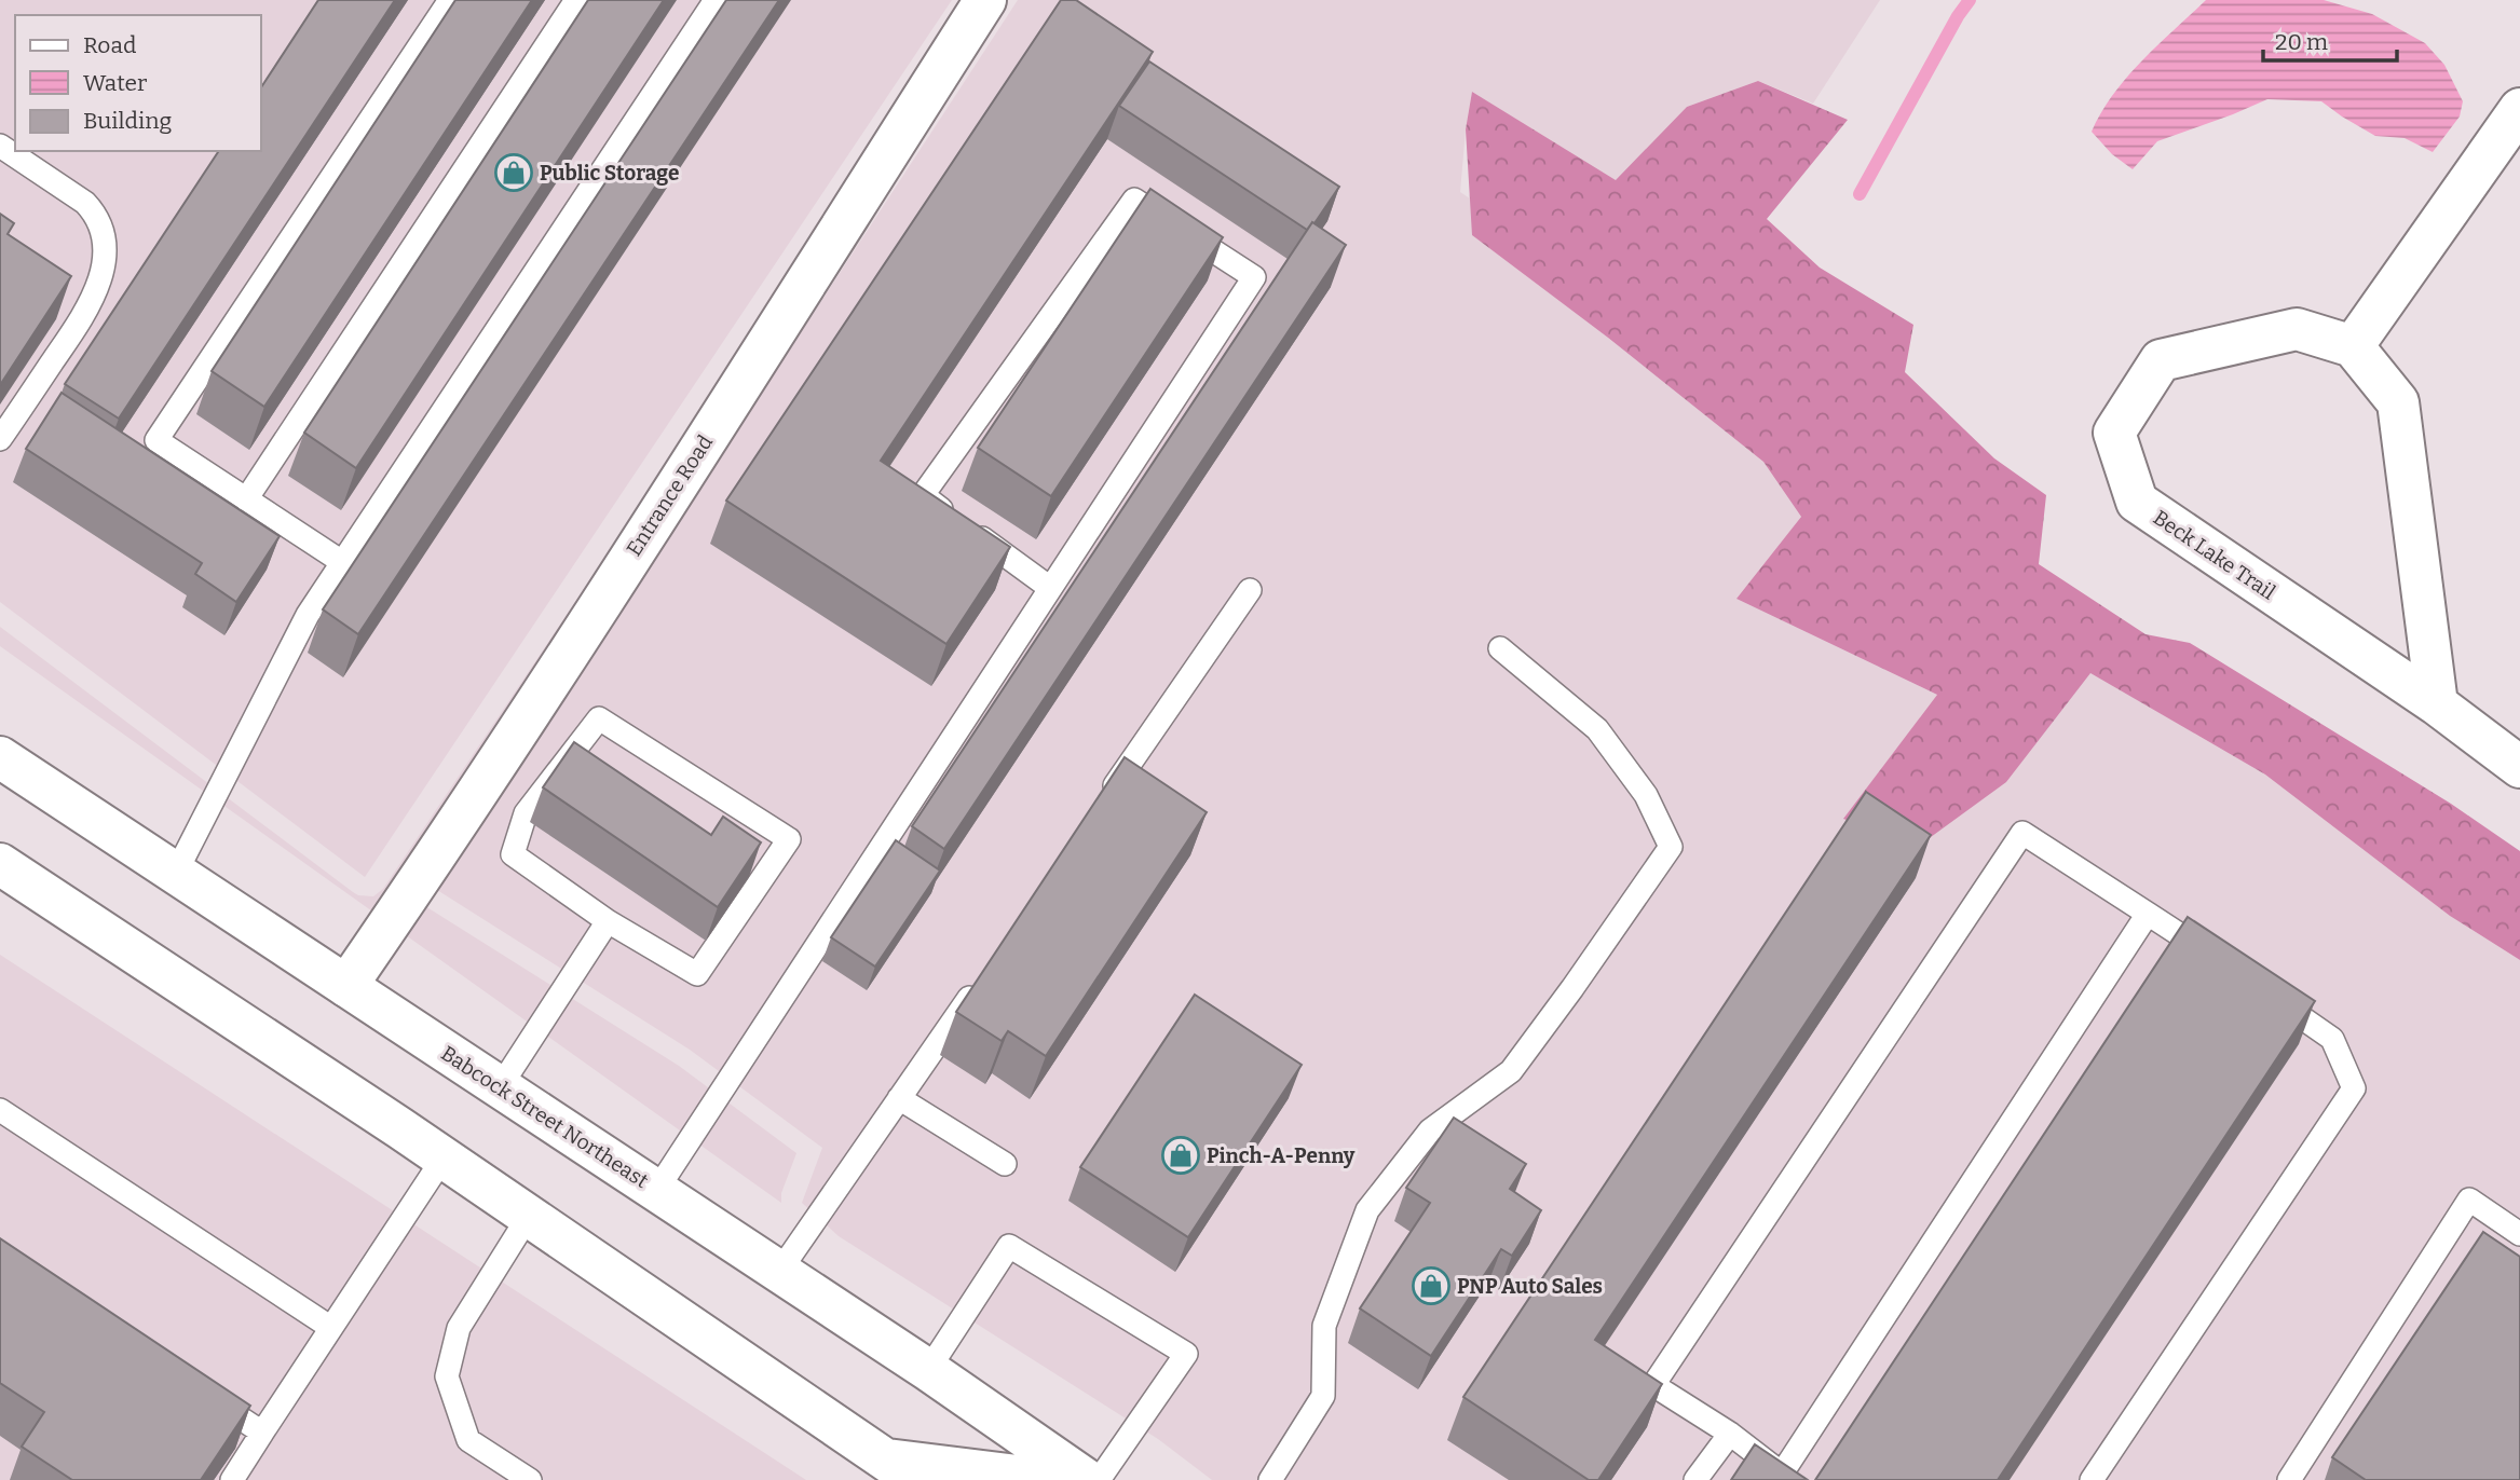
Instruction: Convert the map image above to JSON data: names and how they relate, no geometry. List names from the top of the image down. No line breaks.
{"streets":{"street":["Entrance Road","Beck Lake Trail","Babcock Street Northeast"]},"crossings":[["Entrance Road","Babcock Street Northeast"]],"places":{"shop":["Public Storage","Pinch-A-Penny","PNP Auto Sales"]},"legend":["Road","Water","Building"],"scale_bar":"20 m"}
